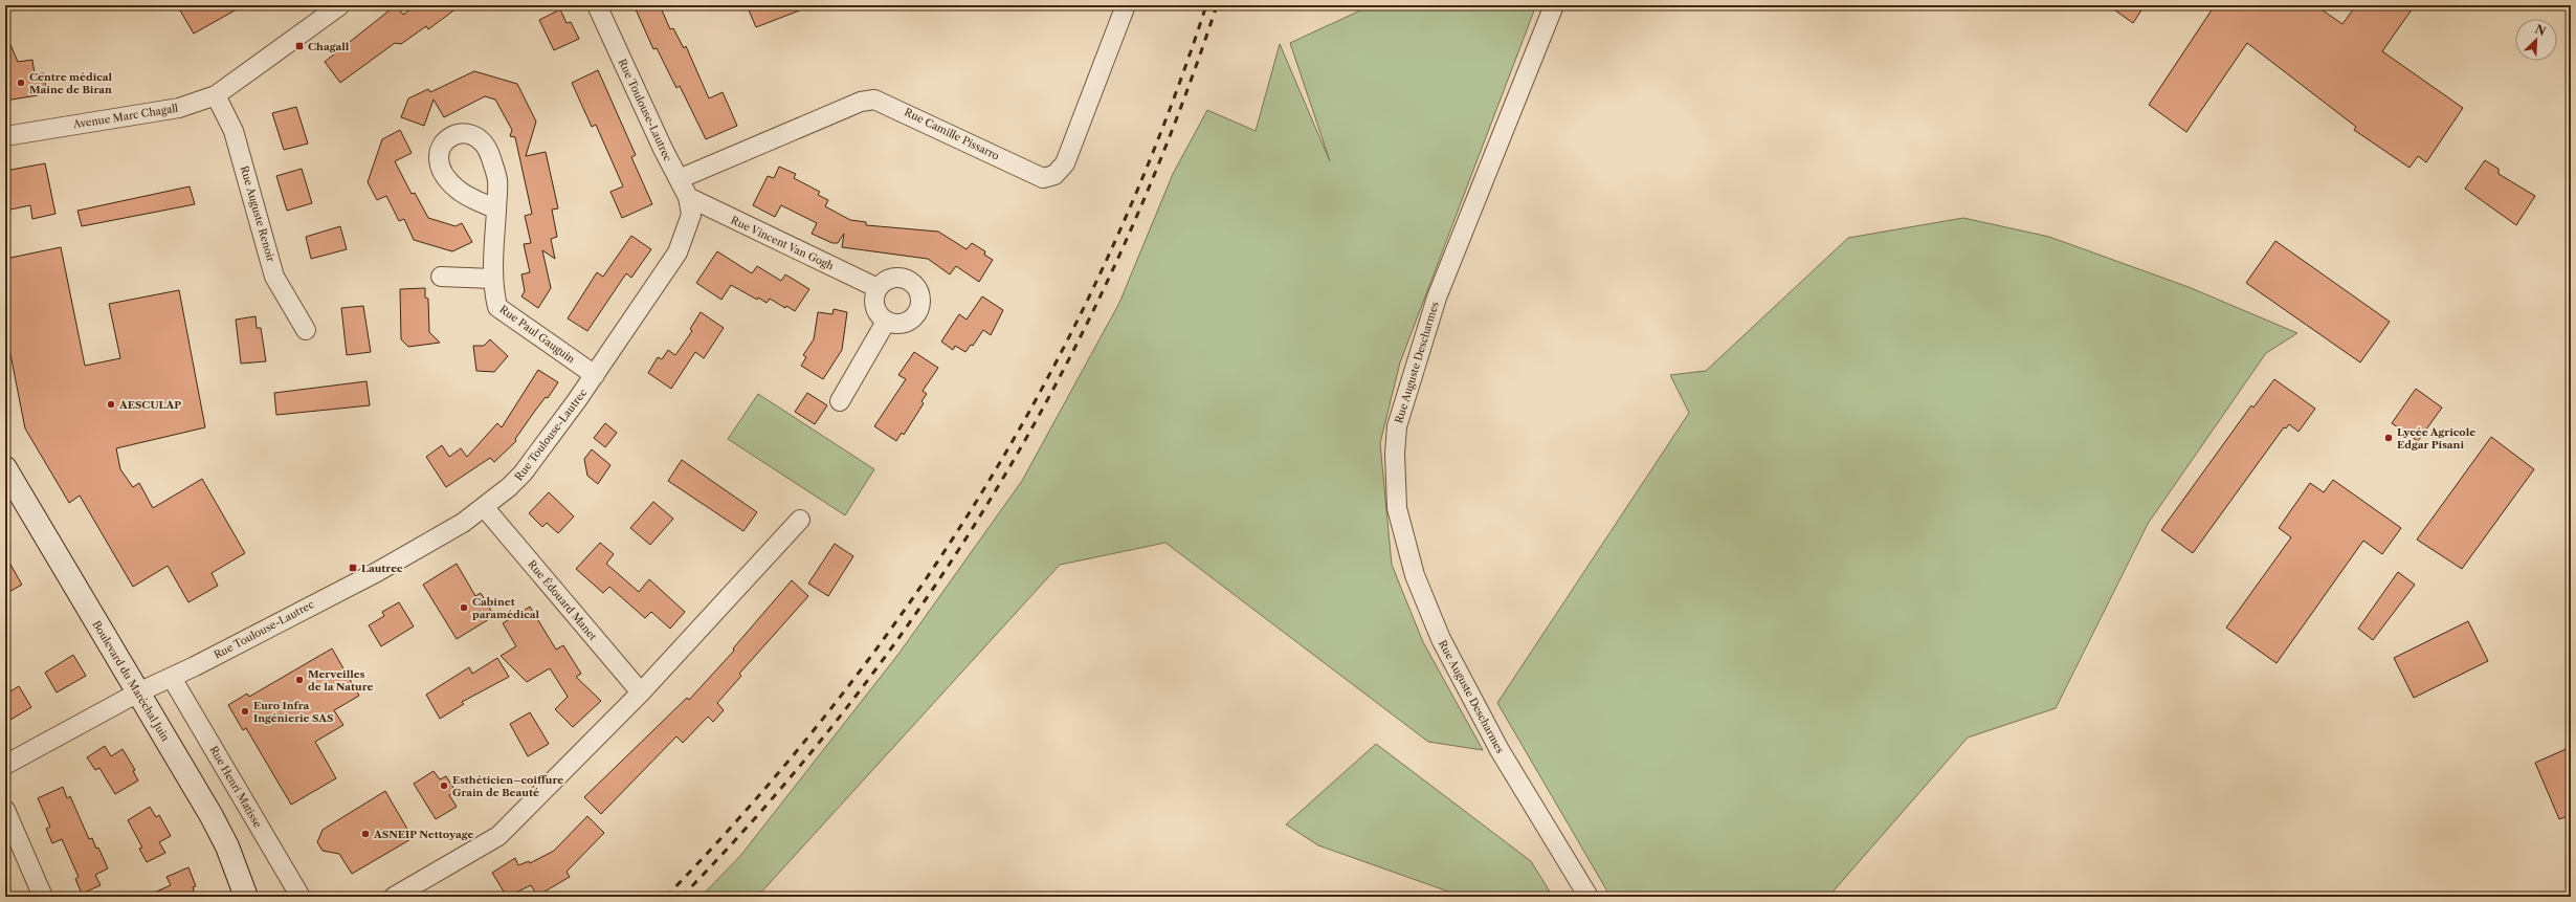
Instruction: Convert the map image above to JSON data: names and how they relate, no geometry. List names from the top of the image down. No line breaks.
{"streets":{"street":["Rue Toulouse-Lautrec","Avenue Marc Chagall","Rue Camille Pissarro","Rue Auguste Renoir","Rue Vincent Van Gogh","Rue Paul Gauguin","Rue Auguste Descharmes","Rue Édouard Manet","Boulevard du Maréchal Juin","Rue Henri Matisse"]},"crossings":[["Rue Toulouse-Lautrec","Rue Camille Pissarro"],["Rue Toulouse-Lautrec","Rue Vincent Van Gogh"],["Rue Toulouse-Lautrec","Rue Paul Gauguin"],["Rue Toulouse-Lautrec","Rue Édouard Manet"],["Rue Toulouse-Lautrec","Boulevard du Maréchal Juin"],["Rue Toulouse-Lautrec","Rue Henri Matisse"],["Avenue Marc Chagall","Rue Auguste Renoir"]],"places":{"transit":["Chagall","Lautrec"],"other":["Centre médical Maine de Biran","AESCULAP","Lycée Agricole Edgar Pisani","Cabinet paramédical","Merveilles de la Nature","Euro Infra Ingénierie SAS","Esthéticien–coiffure Grain de Beauté","ASNEIP Nettoyage"]},"north":"top right"}
